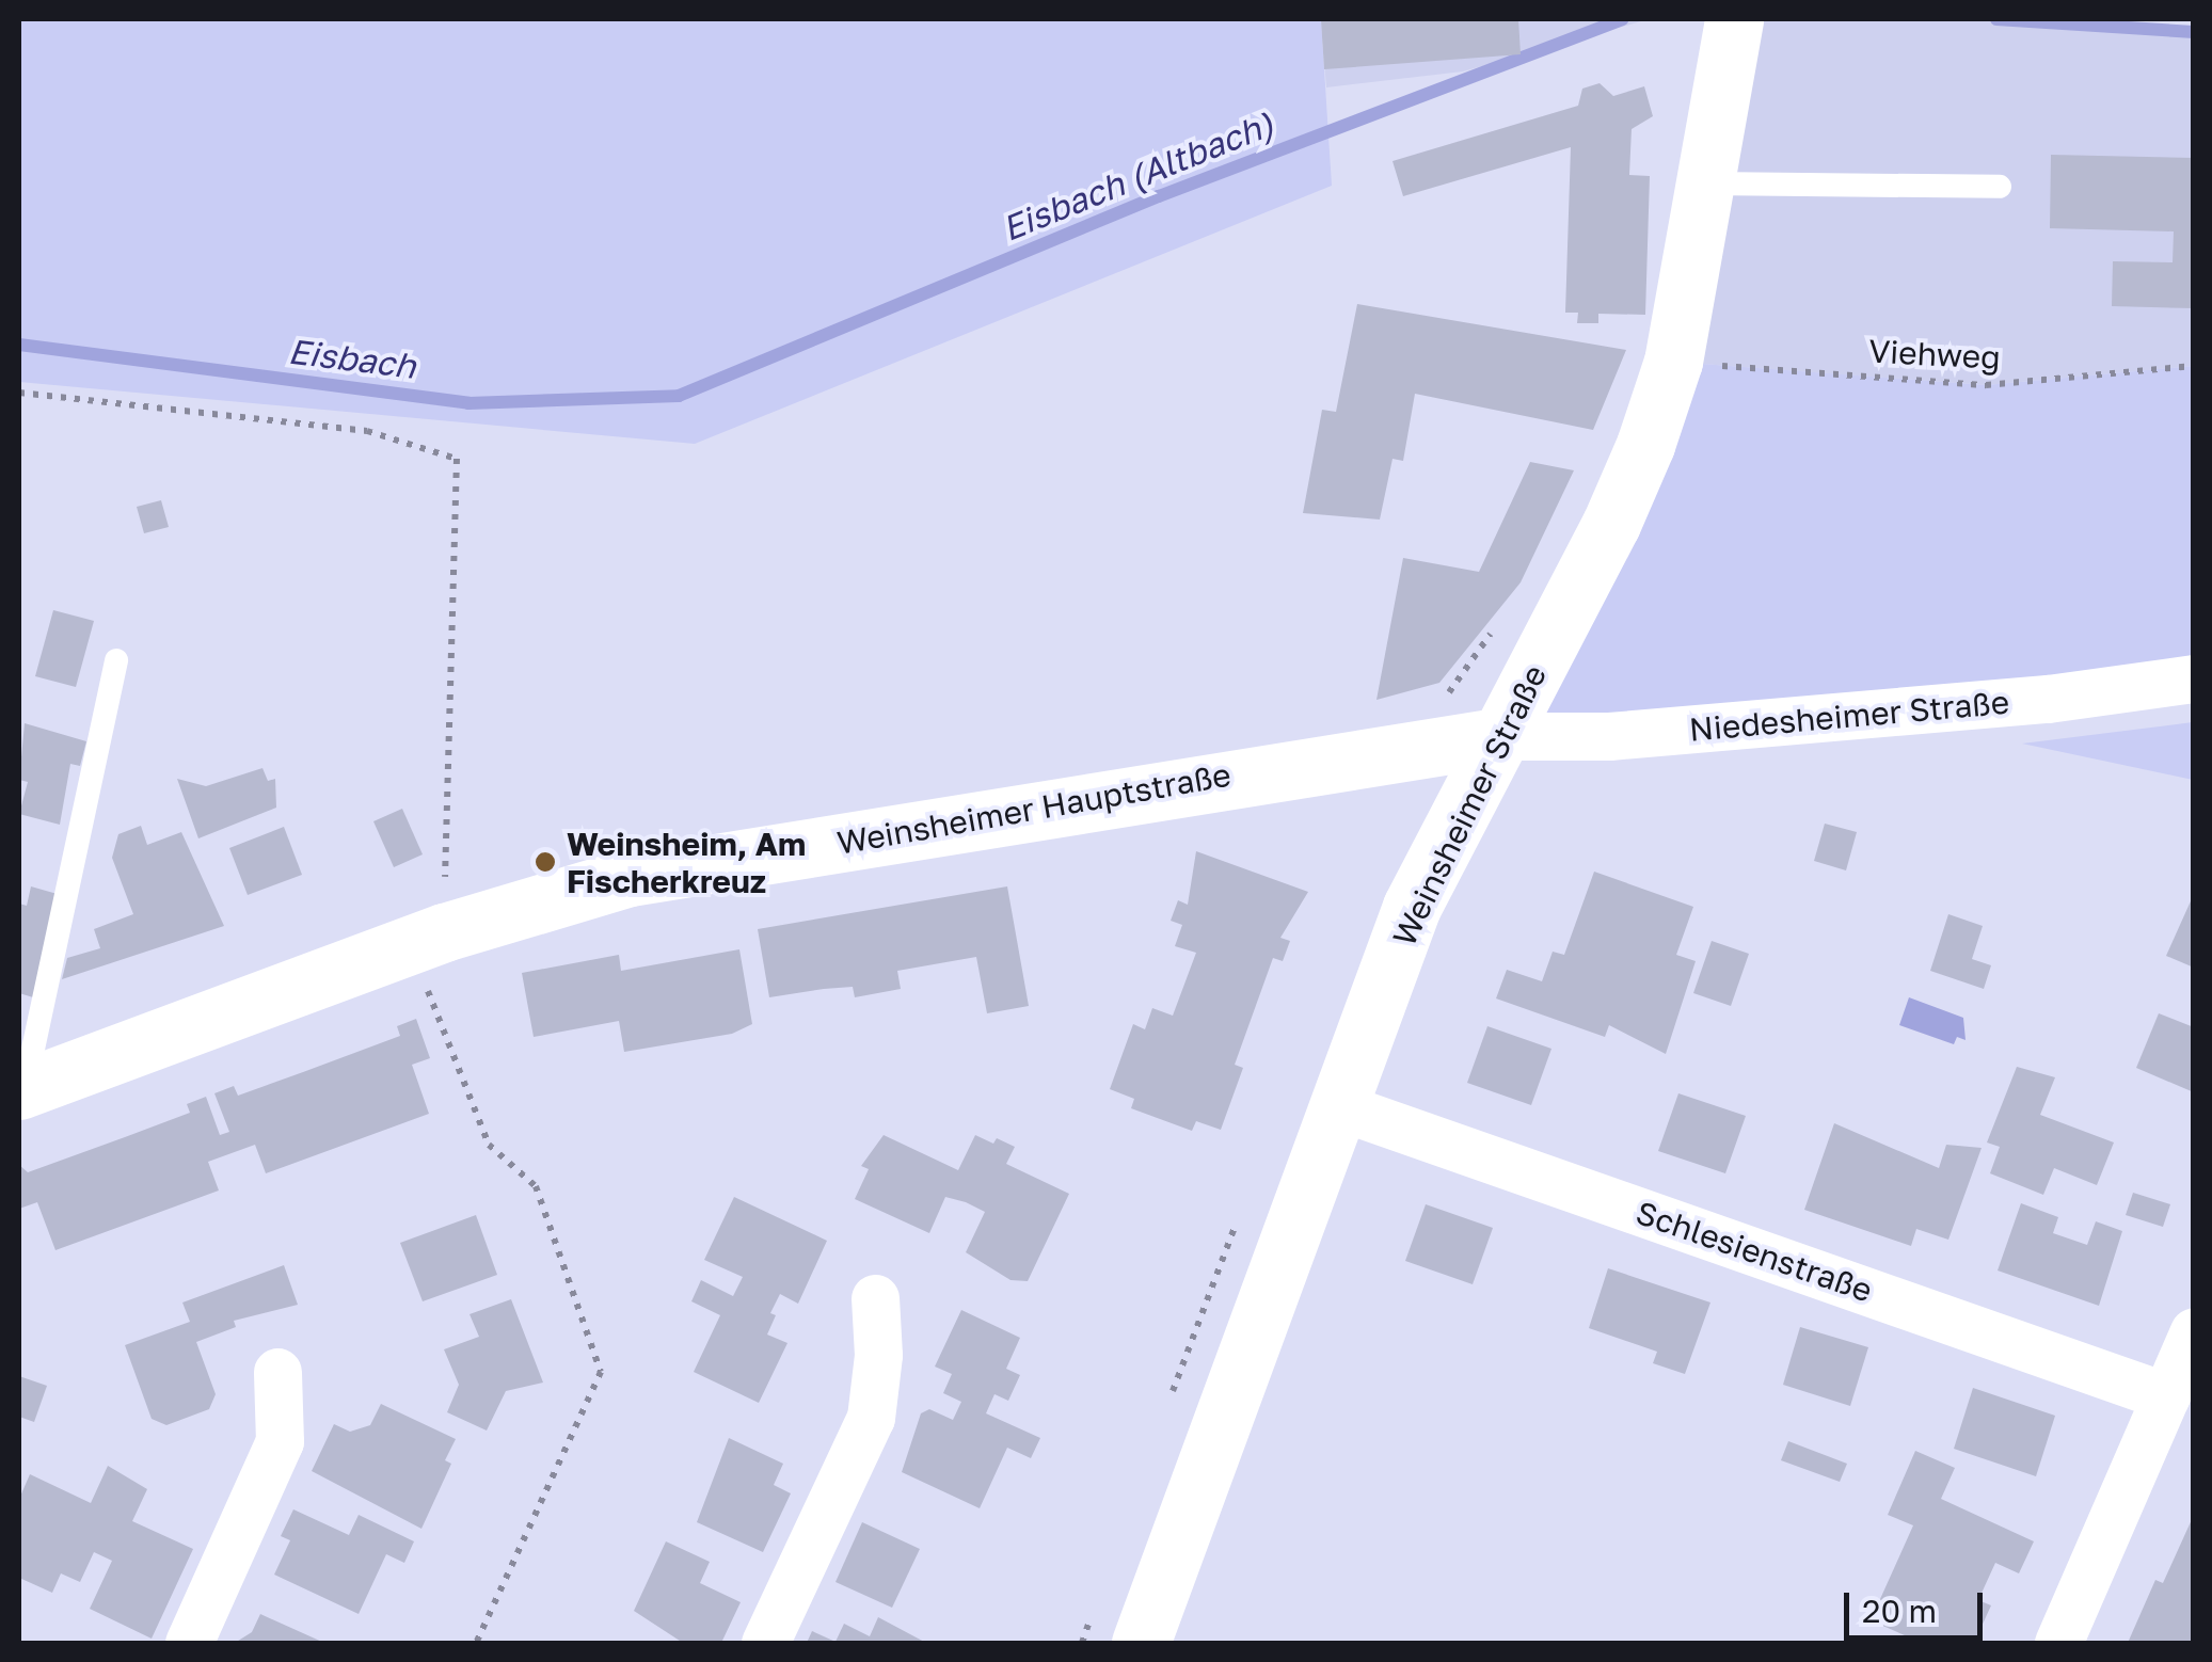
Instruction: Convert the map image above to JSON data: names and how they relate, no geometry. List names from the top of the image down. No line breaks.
{"streets":{"main road":["Weinsheimer Straße","Weinsheimer Hauptstraße"],"street":["Niedesheimer Straße","Schlesienstraße"],"path":["Viehweg"]},"crossings":[["Viehweg","Weinsheimer Straße"],["Niedesheimer Straße","Weinsheimer Straße"],["Niedesheimer Straße","Weinsheimer Hauptstraße"],["Weinsheimer Straße","Weinsheimer Hauptstraße"],["Weinsheimer Straße","Schlesienstraße"]],"water":["Eisbach (Altbach)","Eisbach"],"places":["Weinsheim, Am Fischerkreuz"],"scale_bar":"20 m"}
